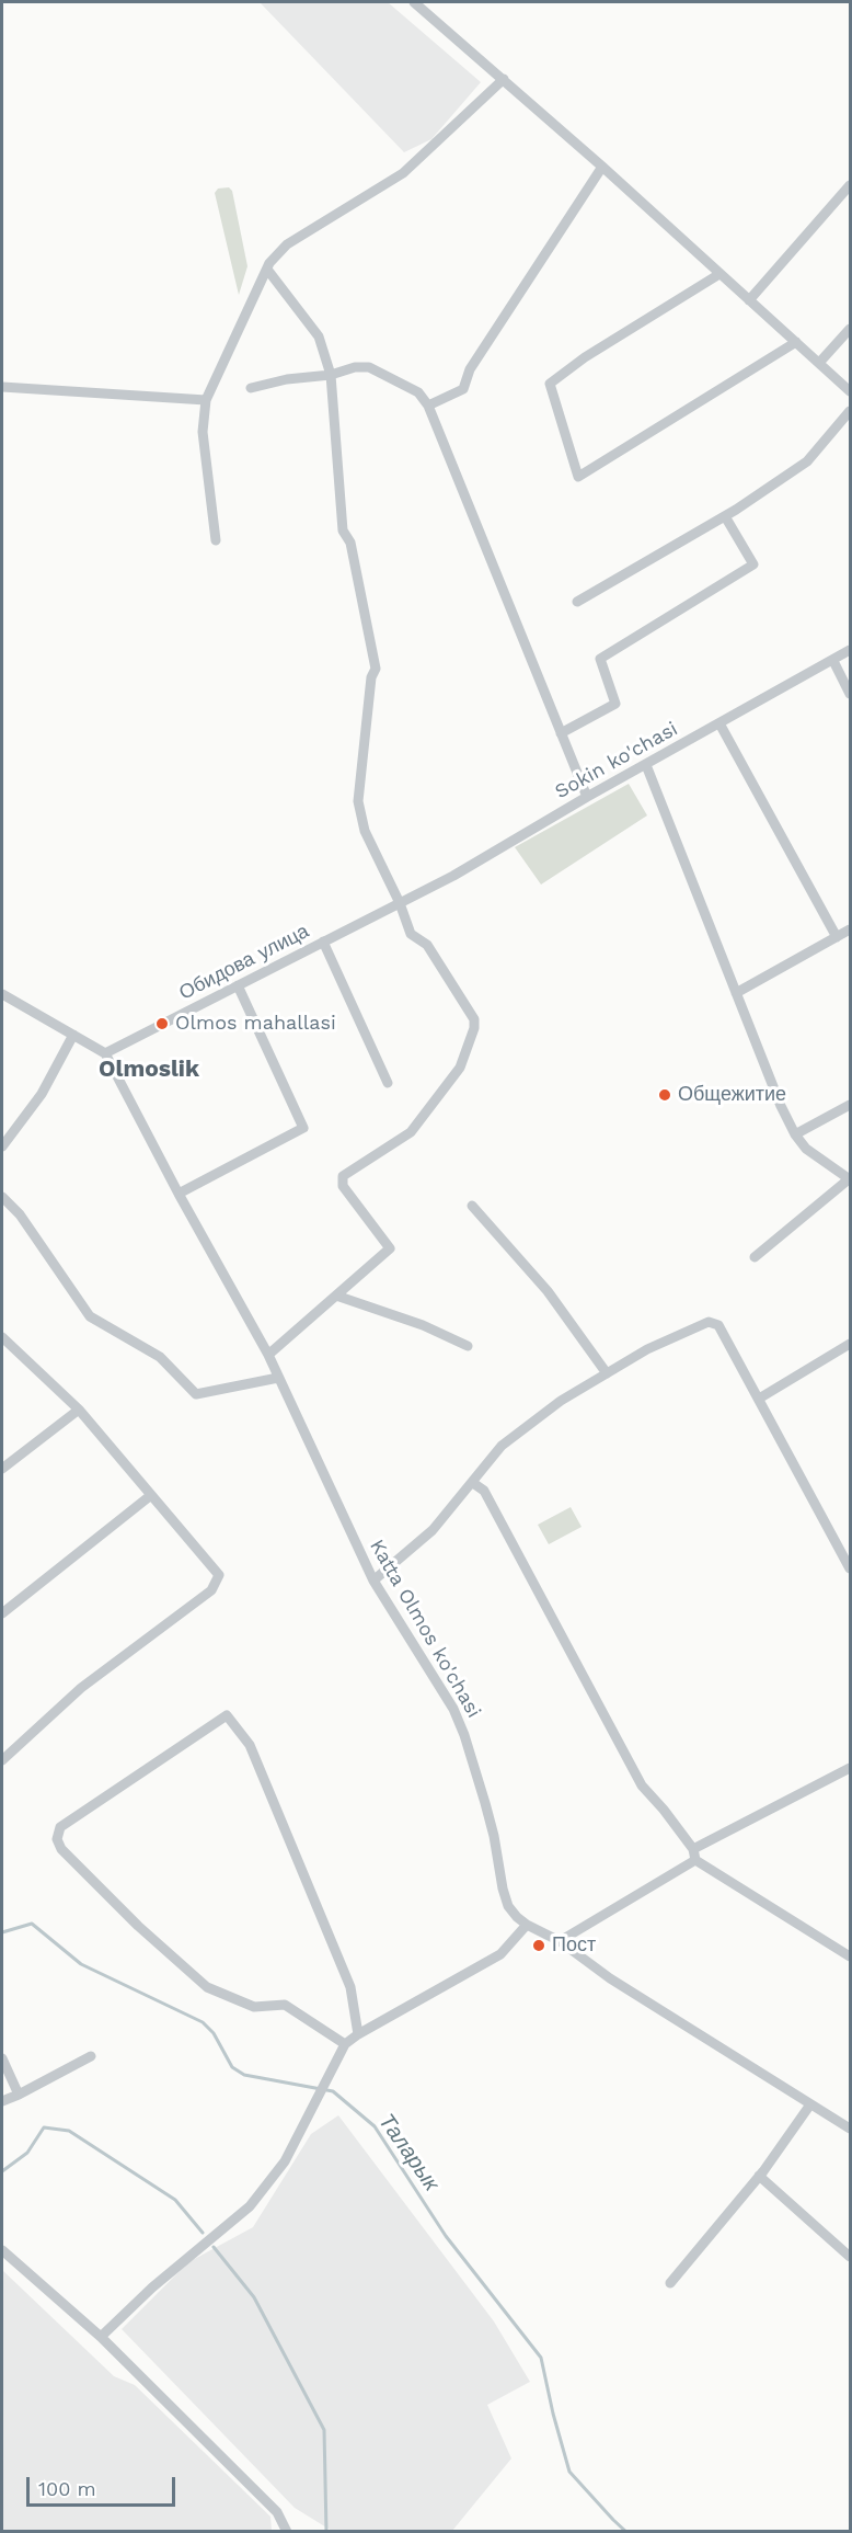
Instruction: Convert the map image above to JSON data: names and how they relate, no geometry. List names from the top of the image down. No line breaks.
{"streets":{"street":["Sokin ko'chasi","Обидова улица","Katta Olmos ko'chasi"]},"crossings":[["Sokin ko'chasi","Обидова улица"],["Обидова улица","Katta Olmos ko'chasi"]],"districts":["Olmoslik"],"water":["Таларык"],"places":["Olmos mahallasi","Общежитие","Пост"],"scale_bar":"100 m"}
